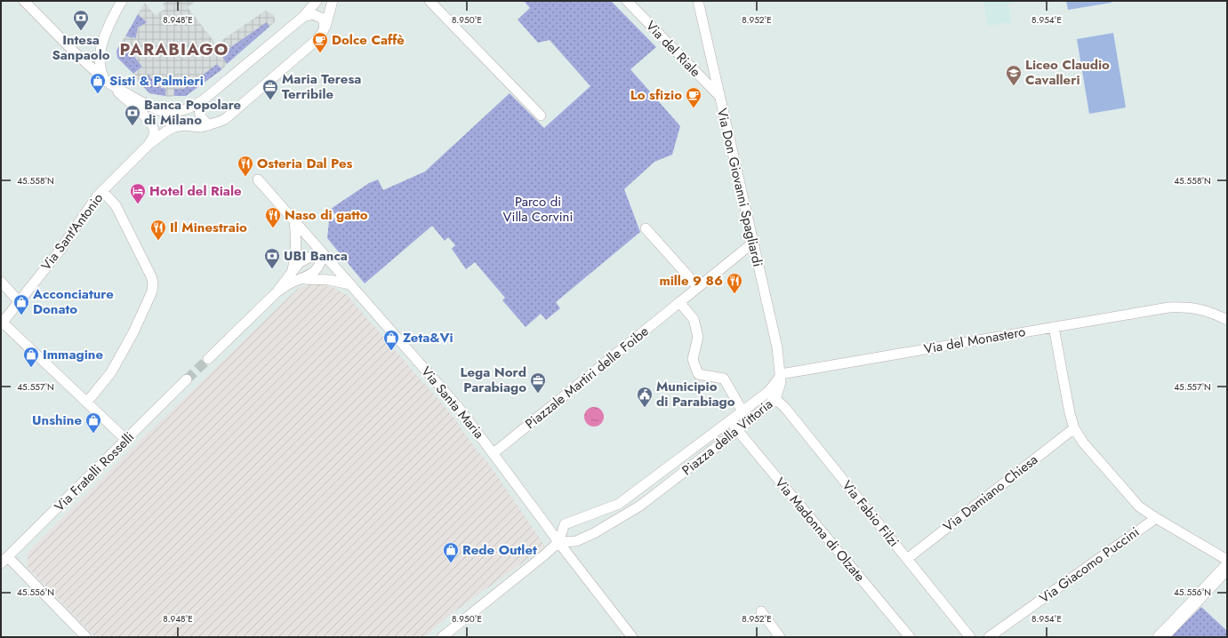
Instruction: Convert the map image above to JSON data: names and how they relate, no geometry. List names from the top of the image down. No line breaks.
{"streets":{"street":["Via del Riale","Via Don Giovanni Spagliardi","Via Sant'Antonio","Via del Monastero","Piazzale Martiri delle Foibe","Via Santa Maria","Piazza della Vittoria","Via Fratelli Rosselli","Via Damiano Chiesa","Via Fabio Filzi","Via Madonna di Olzate","Via Giacomo Puccini"]},"crossings":[["Via del Riale","Via Don Giovanni Spagliardi"],["Via Don Giovanni Spagliardi","Via del Monastero"],["Via Don Giovanni Spagliardi","Piazzale Martiri delle Foibe"],["Via Don Giovanni Spagliardi","Piazza della Vittoria"],["Via del Monastero","Piazza della Vittoria"],["Piazzale Martiri delle Foibe","Via Santa Maria"],["Via Santa Maria","Piazza della Vittoria"],["Piazza della Vittoria","Via Fabio Filzi"],["Piazza della Vittoria","Via Madonna di Olzate"],["Via Damiano Chiesa","Via Fabio Filzi"]],"districts":["PARABIAGO"],"parks":["Parco di Villa Corvini"],"places":{"bank":["Intesa Sanpaolo","Banca Popolare di Milano","UBI Banca"],"cafe":["Dolce Caffè","Lo sfizio"],"school or university":["Liceo Claudio Cavalleri"],"shop":["Sisti & Palmieri","Acconciature Donato","Zeta&Vi","Immagine","Unshine","Rede Outlet"],"office":["Maria Teresa Terribile","Lega Nord Parabiago"],"restaurant":["Osteria Dal Pes","Naso di gatto","Il Minestraio","mille 9 86"],"hotel":["Hotel del Riale"],"public building":["Municipio di Parabiago"]},"coordinates":["8.948°E","8.950°E","8.952°E","8.954°E","45.558°N","45.557°N","45.556°N"]}
